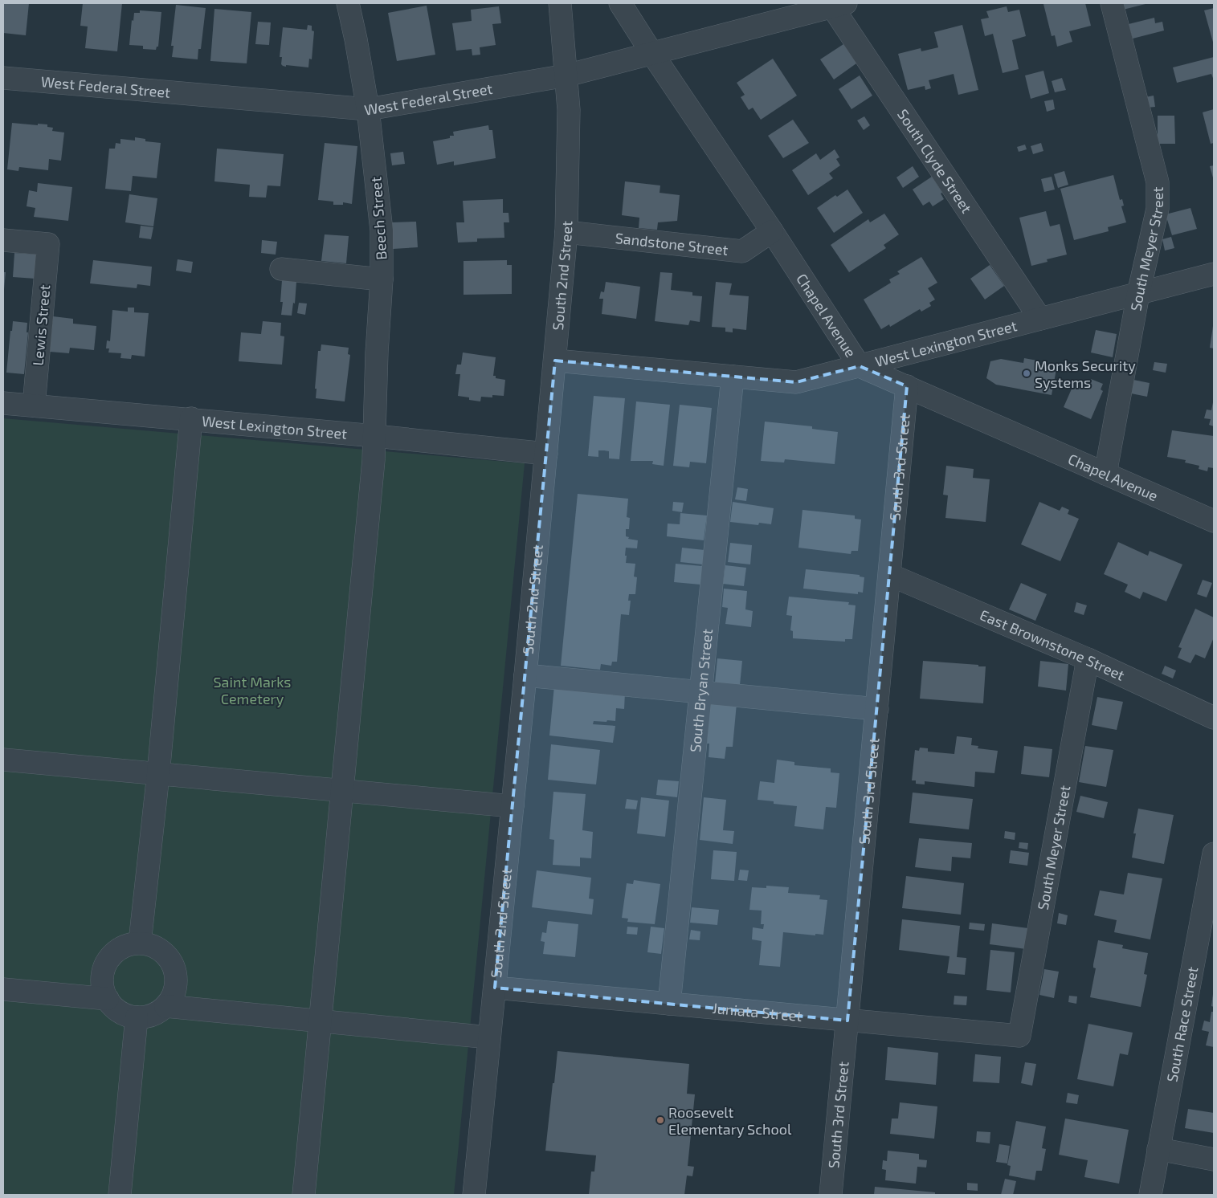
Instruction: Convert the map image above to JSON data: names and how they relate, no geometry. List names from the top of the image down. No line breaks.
{"streets":{"street":["West Federal Street","South Clyde Street","Beech Street","Sandstone Street","South Meyer Street","South 2nd Street","Chapel Avenue","Lewis Street","West Lexington Street","South 3rd Street","East Brownstone Street","South Bryan Street","Juniata Street","South Race Street"]},"crossings":[["West Federal Street","South Clyde Street"],["West Federal Street","Beech Street"],["West Federal Street","South 2nd Street"],["West Federal Street","Chapel Avenue"],["South Clyde Street","West Lexington Street"],["Beech Street","West Lexington Street"],["Sandstone Street","South 2nd Street"],["Sandstone Street","Chapel Avenue"],["South Meyer Street","Chapel Avenue"],["South Meyer Street","West Lexington Street"],["South Meyer Street","East Brownstone Street"],["South Meyer Street","Juniata Street"],["South 2nd Street","West Lexington Street"],["South 2nd Street","Juniata Street"],["Chapel Avenue","West Lexington Street"],["Chapel Avenue","South 3rd Street"],["Lewis Street","West Lexington Street"],["West Lexington Street","South Bryan Street"],["South 3rd Street","East Brownstone Street"],["South 3rd Street","Juniata Street"],["South Bryan Street","Juniata Street"]],"parks":["Saint Marks Cemetery"],"places":["Monks Security Systems","Roosevelt Elementary School"]}
